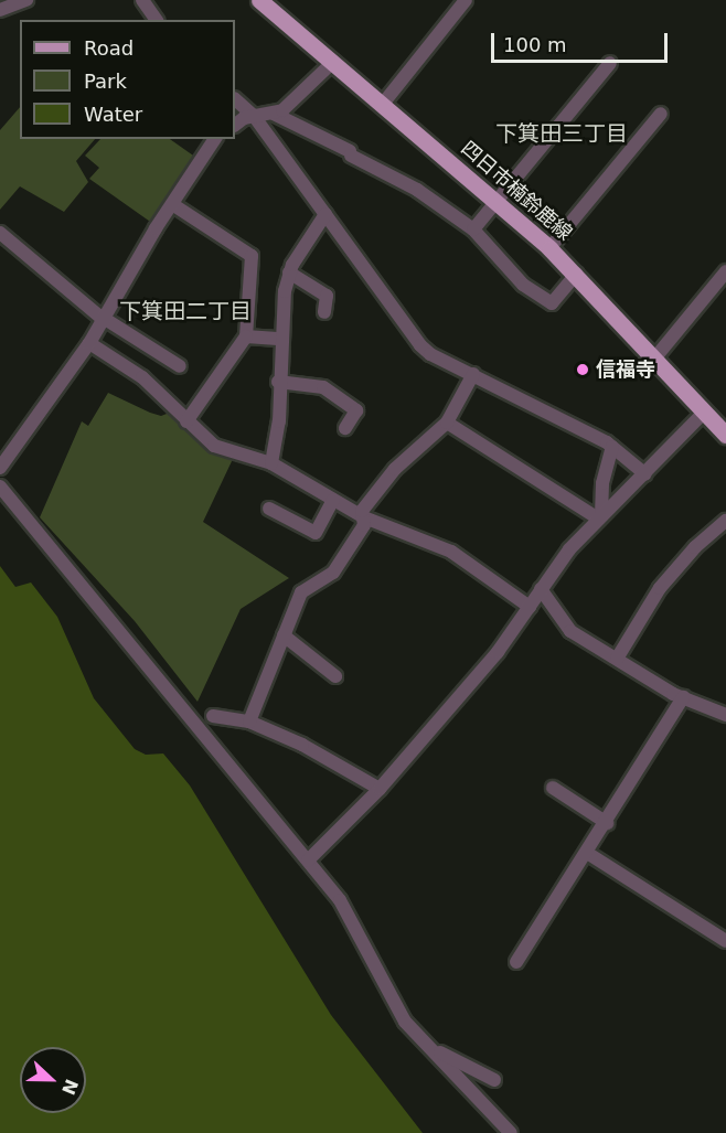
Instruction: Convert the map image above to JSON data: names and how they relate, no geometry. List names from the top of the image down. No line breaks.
{"streets":{"main road":["四日市楠鈴鹿線"]},"districts":["下箕田三丁目","下箕田二丁目"],"places":["信福寺"],"legend":["Road","Park","Water"],"scale_bar":"100 m","north":"right"}
